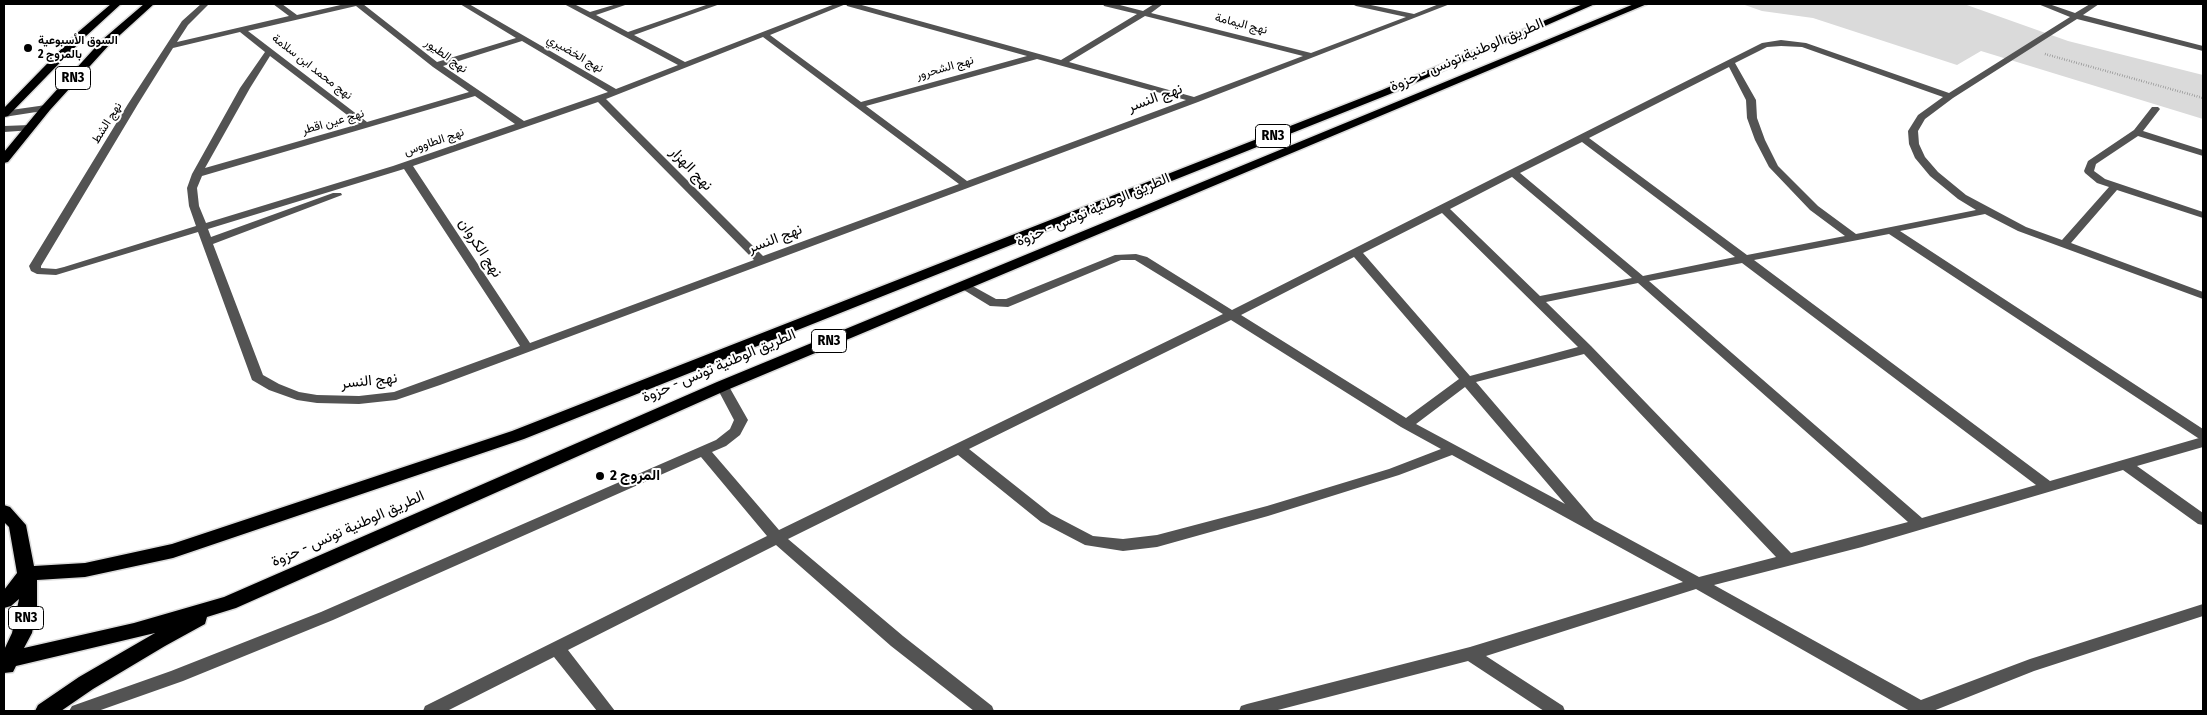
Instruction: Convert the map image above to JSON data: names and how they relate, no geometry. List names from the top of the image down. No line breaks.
{"streets":{"highway":["الطريق الوطنية تونس - حزوة","RN3"],"street":["نهج اليمامة","نهج الخضيري","نهج الطيور","نهج محمد ابن سلامة","نهج الشحرور","نهج النسر","نهج عين اقطر","نهج الشط","نهج الطاووس","نهج الهزار","نهج الكروان"]},"crossings":[["نهج اليمامة","نهج النسر"],["نهج الخضيري","نهج الطاووس"],["الطريق الوطنية تونس - حزوة","RN3"],["نهج الطيور","نهج عين اقطر"],["نهج الطيور","نهج الطاووس"],["نهج محمد ابن سلامة","نهج النسر"],["نهج محمد ابن سلامة","نهج عين اقطر"],["نهج النسر","نهج عين اقطر"],["نهج النسر","نهج الطاووس"],["نهج النسر","نهج الهزار"],["نهج النسر","نهج الكروان"],["نهج الشط","نهج الطاووس"],["نهج الطاووس","نهج الهزار"],["نهج الطاووس","نهج الكروان"]],"places":["السوق الأسبوعية بالمروج 2","المروج 2"]}
